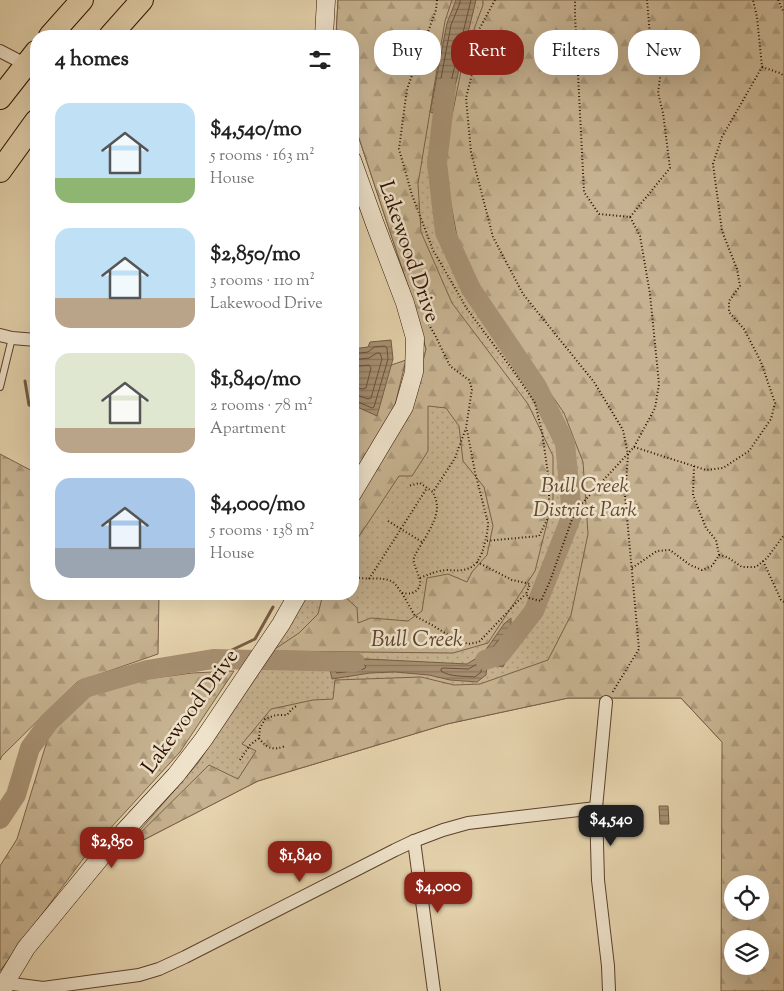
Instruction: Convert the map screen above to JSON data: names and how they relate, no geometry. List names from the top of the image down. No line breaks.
{"streets":{"street":["Lakewood Drive"]},"water":["Bull Creek"],"parks":["Bull Creek District Park"],"page":{"chip":["Buy","Rent","Filters","New"],"heading":"4 homes","list":[{"name":"$4,540/mo","note":"5 rooms · 163 m² · House"},{"name":"$2,850/mo","note":"3 rooms · 110 m² · Lakewood Drive"},{"name":"$1,840/mo","note":"2 rooms · 78 m² · Apartment"},{"name":"$4,000/mo","note":"5 rooms · 138 m² · House"}],"price":["$4,540","$2,850","$1,840","$4,000"]}}
